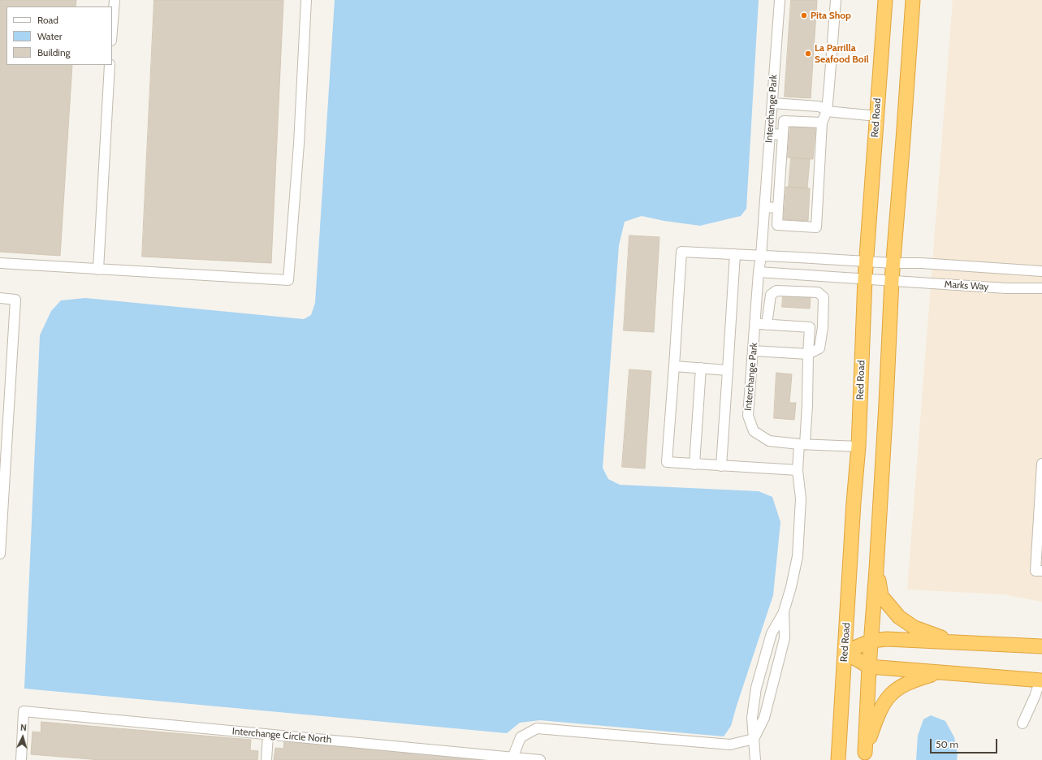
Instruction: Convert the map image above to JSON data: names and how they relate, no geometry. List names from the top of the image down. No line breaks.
{"streets":{"highway":["Red Road"],"street":["Interchange Park","Marks Way","Interchange Circle North"]},"crossings":[["Interchange Park","Red Road"]],"places":["Pita Shop","La Parrilla Seafood Boil"],"legend":["Road","Water","Building"],"scale_bar":"50 m","north":"top"}
